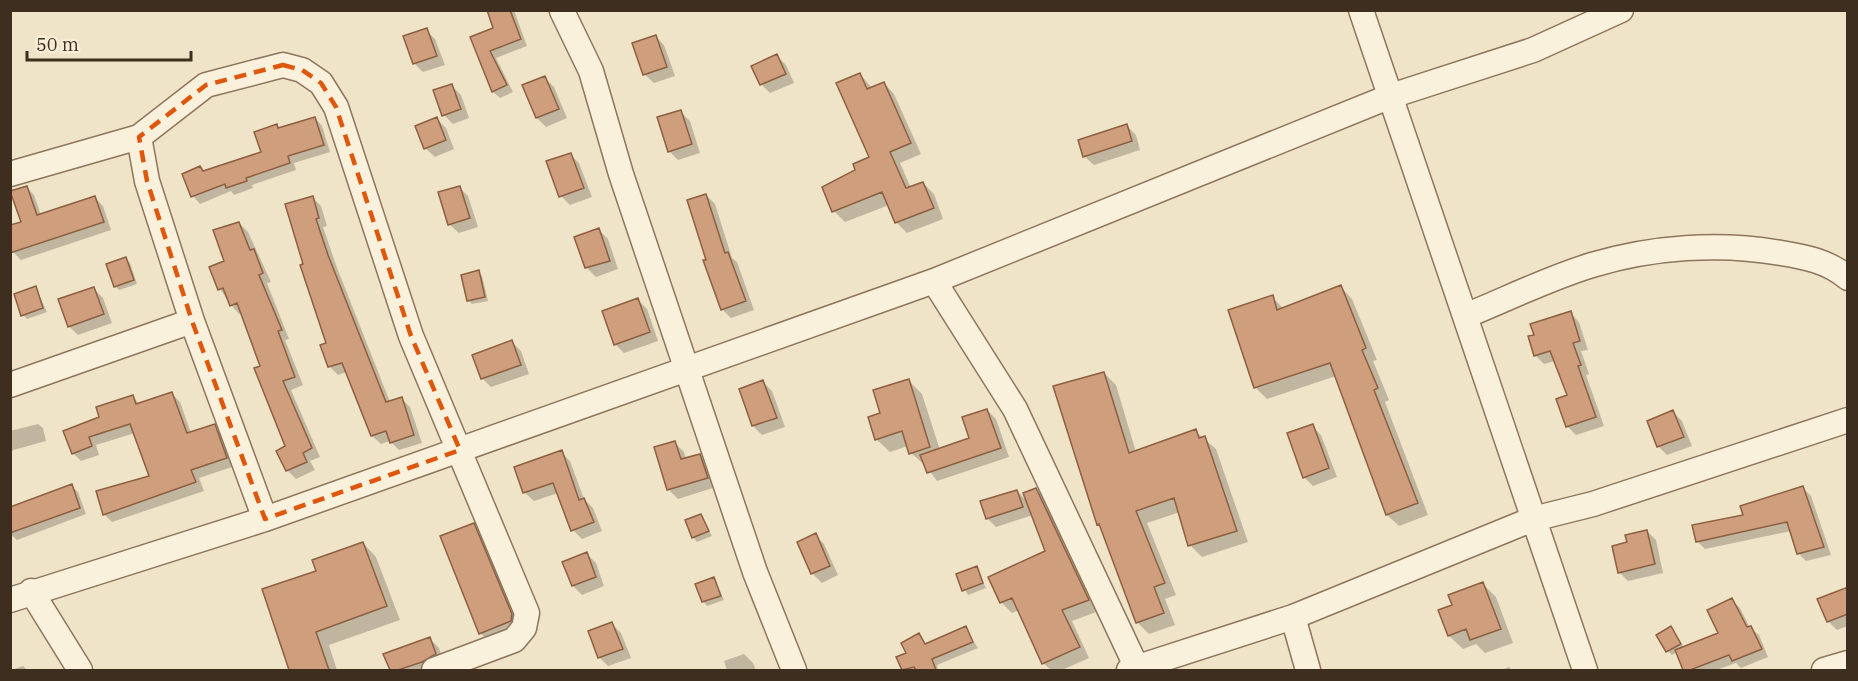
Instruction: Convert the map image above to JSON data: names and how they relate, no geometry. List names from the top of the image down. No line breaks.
{"scale_bar":"50 m"}
